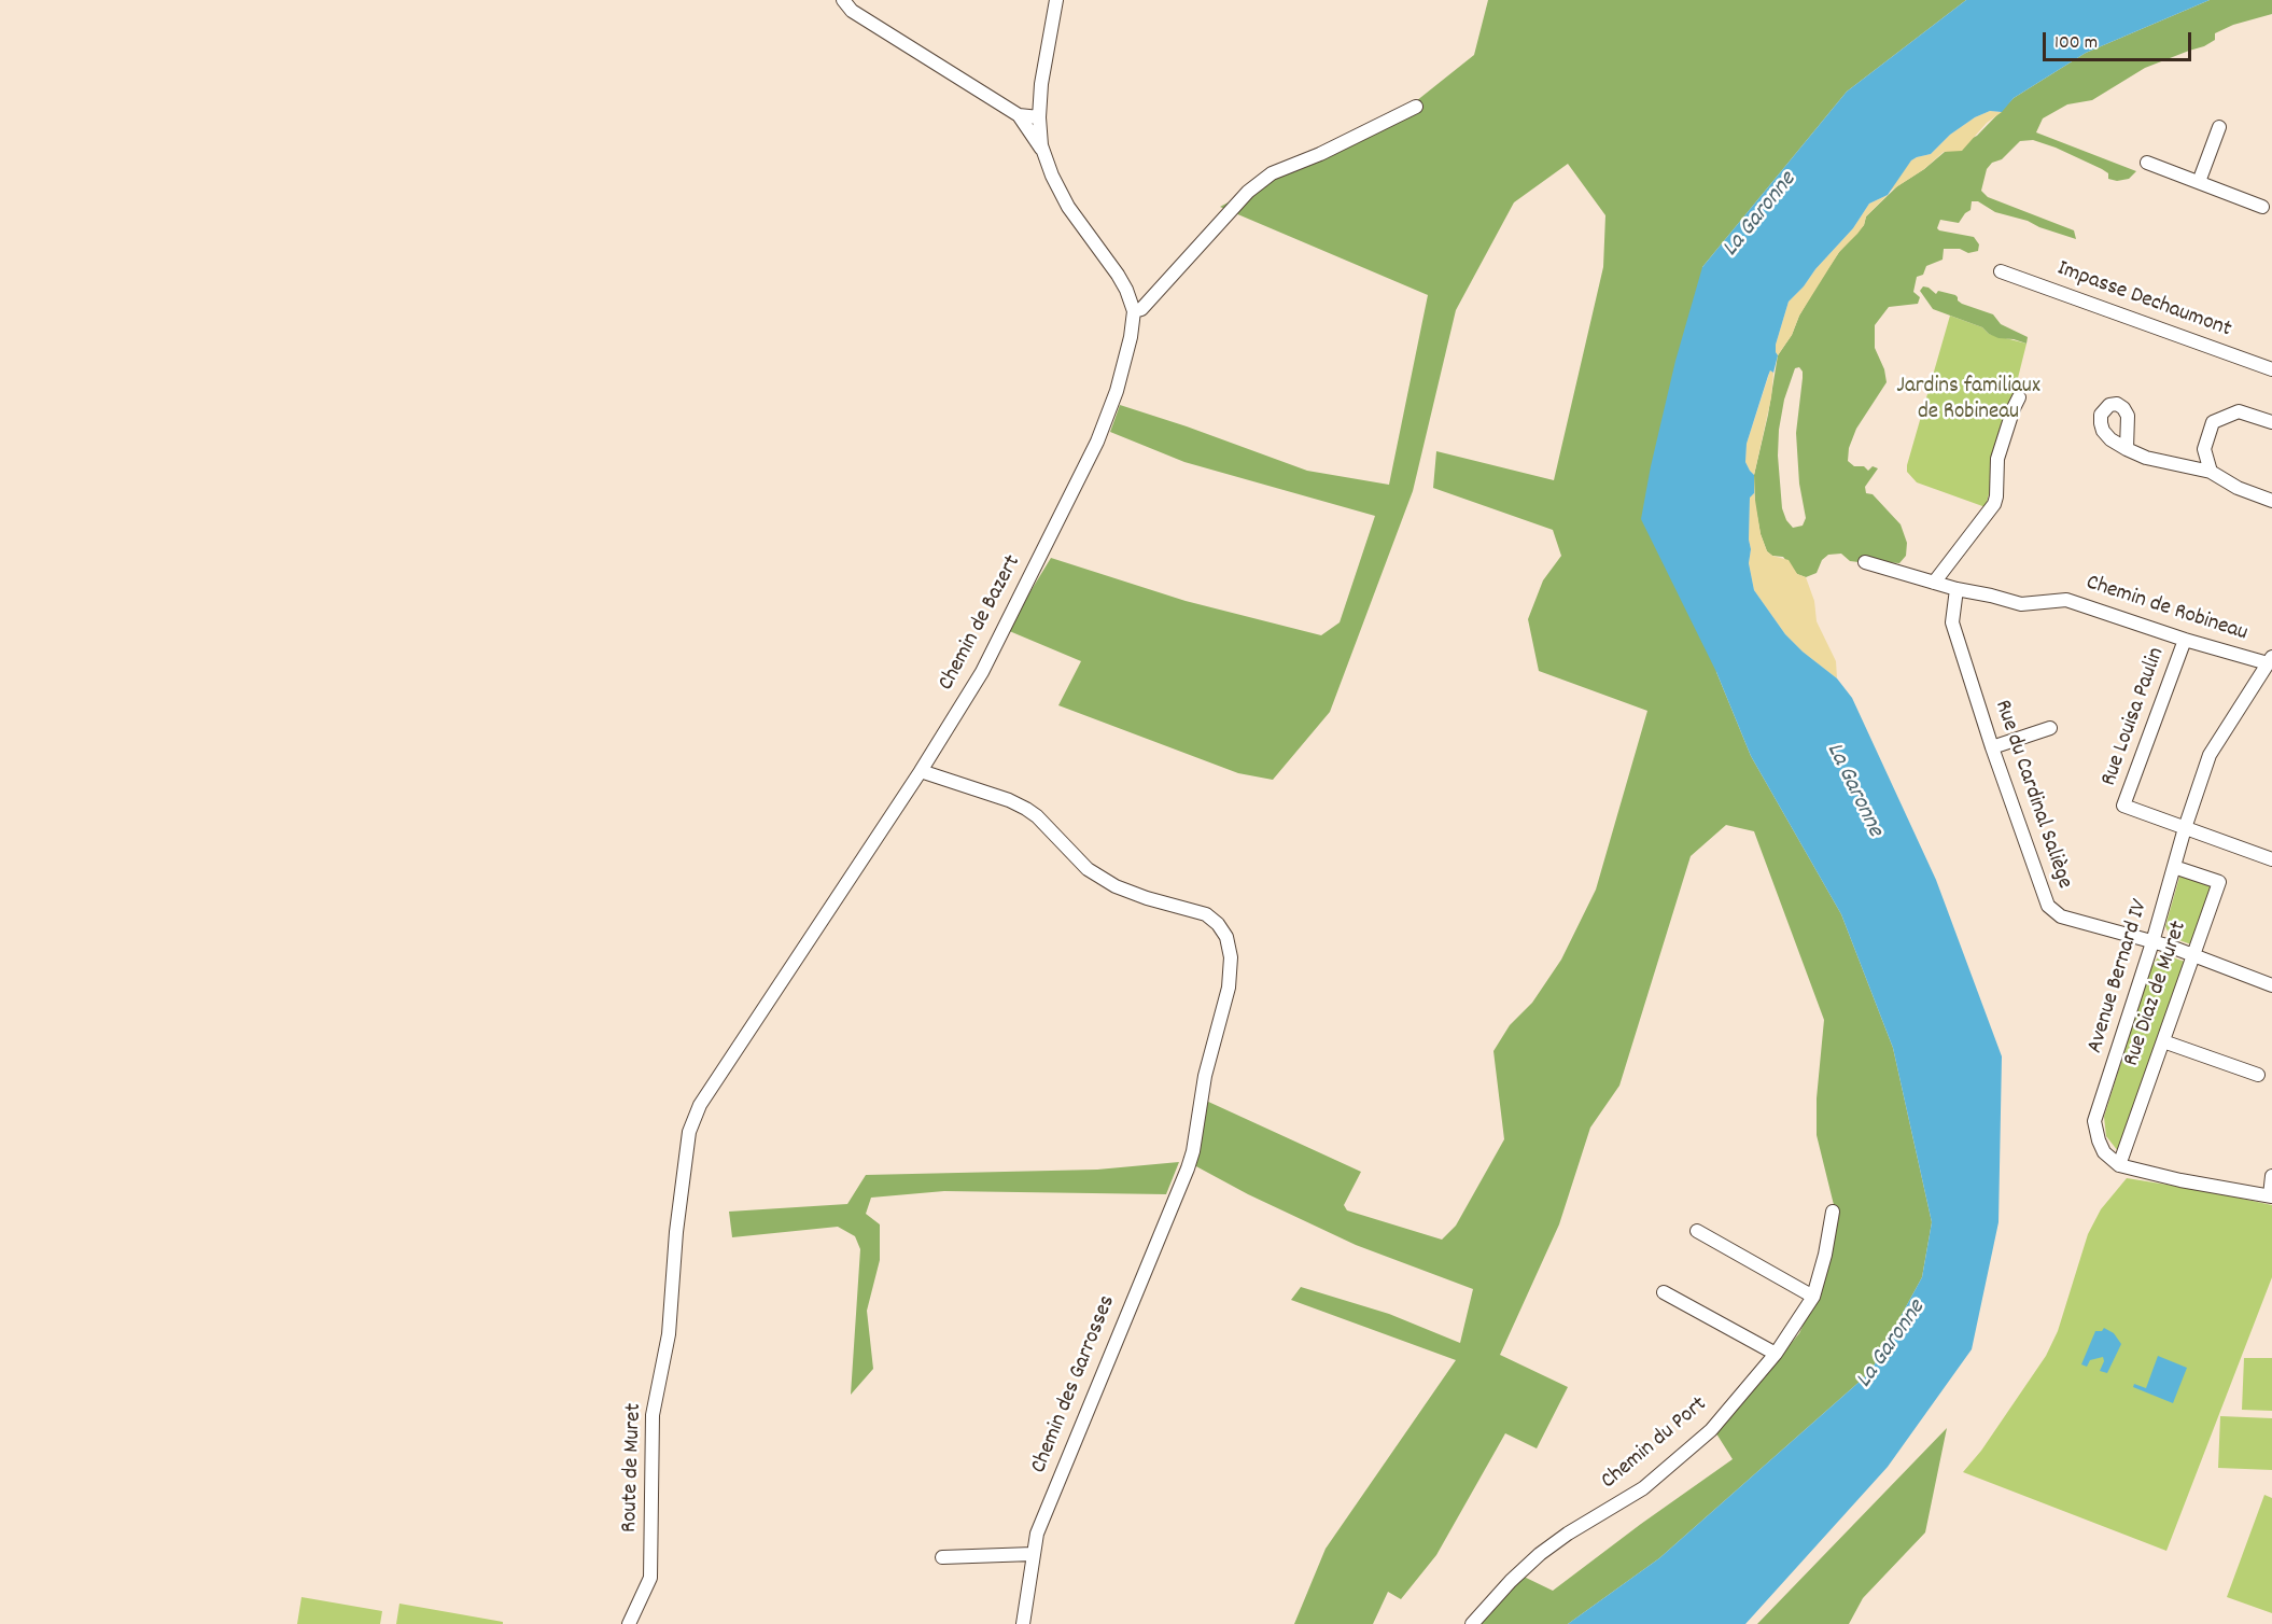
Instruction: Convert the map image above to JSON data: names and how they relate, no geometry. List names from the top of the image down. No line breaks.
{"streets":{"street":["Impasse Dechaumont","Chemin de Robineau","Chemin de Bazert","Rue Louisa Paulin","Rue du Cardinal Saliège","Avenue Bernard IV","Rue Diaz de Muret","Chemin des Garrosses","Chemin du Port","Route de Muret"]},"crossings":[["Chemin de Robineau","Rue Louisa Paulin"],["Chemin de Robineau","Rue du Cardinal Saliège"],["Chemin de Robineau","Avenue Bernard IV"],["Chemin de Bazert","Chemin des Garrosses"],["Chemin de Bazert","Route de Muret"],["Rue Louisa Paulin","Avenue Bernard IV"],["Rue du Cardinal Saliège","Avenue Bernard IV"],["Rue du Cardinal Saliège","Rue Diaz de Muret"],["Avenue Bernard IV","Rue Diaz de Muret"]],"water":["La Garonne"],"parks":["Jardins familiaux de Robineau"],"scale_bar":"100 m"}
